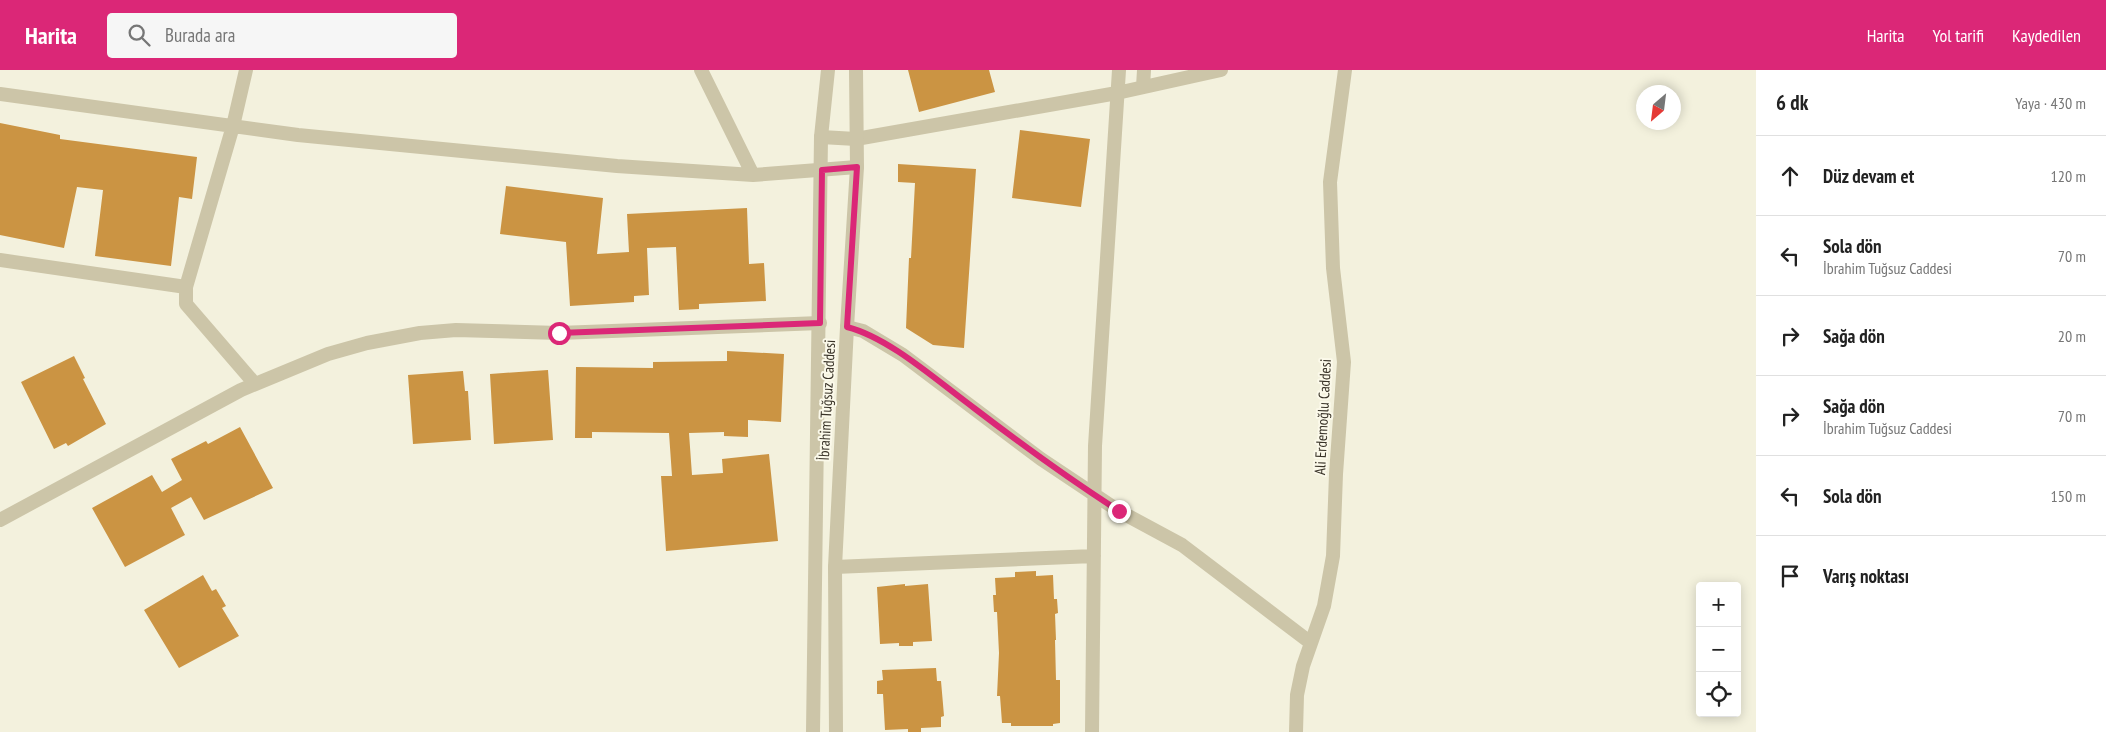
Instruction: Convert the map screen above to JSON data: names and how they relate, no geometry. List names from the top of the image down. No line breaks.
{"streets":{"street":["İbrahim Tuğsuz Caddesi","Ali Erdemoğlu Caddesi"]},"north":"bottom left","page":{"header":"Harita","search":"Burada ara","nav":["Harita","Yol tarifi","Kaydedilen"],"heading":["6 dk","Yaya · 430 m"],"list":[["Düz devam et","120 m"],["Sola dön","İbrahim Tuğsuz Caddesi","70 m"],["Sağa dön","20 m"],["Sağa dön","İbrahim Tuğsuz Caddesi","70 m"],["Sola dön","150 m"],"Varış noktası"],"map_buttons":["+","−"]}}
